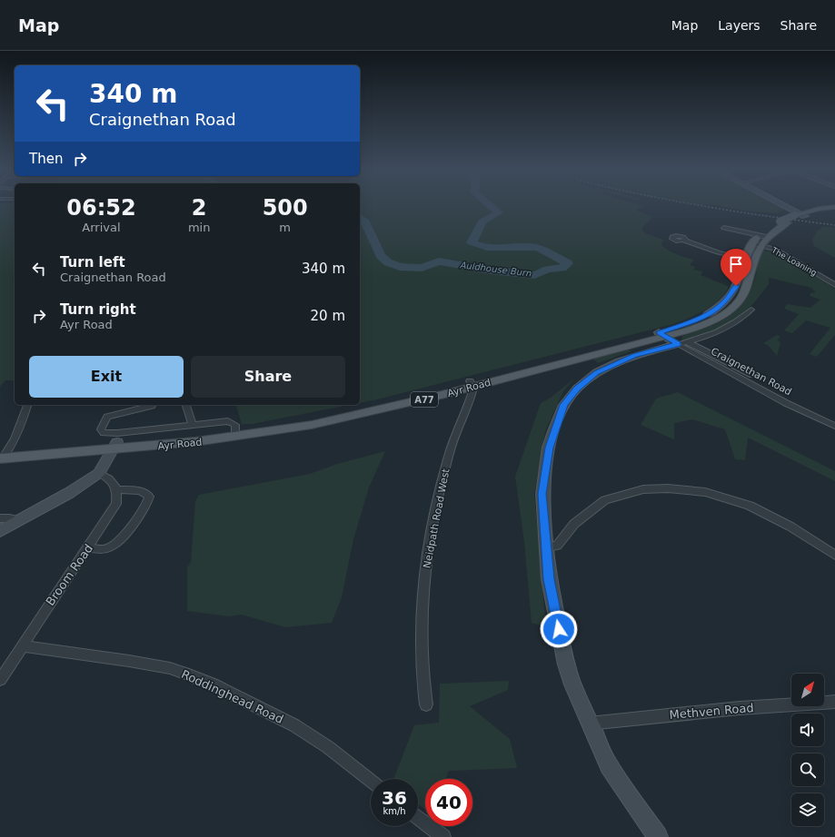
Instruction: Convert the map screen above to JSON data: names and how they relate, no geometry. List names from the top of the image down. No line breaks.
{"streets":{"main road":["Ayr Road","A77"],"street":["The Loaning","Craignethan Road","Neidpath Road West","Broom Road","Roddinghead Road","Methven Road"]},"crossings":[["The Loaning","Ayr Road"],["Craignethan Road","Ayr Road"],["Ayr Road","Neidpath Road West"],["Broom Road","Roddinghead Road"]],"water":["Auldhouse Burn"],"north":"top right","page":{"header":"Map","nav":["Map","Layers","Share"],"turn":["340 m","Craignethan Road"],"then":"Then","eta":["06:52","Arrival","2","min","500","m"],"list":[{"name":"Turn left","note":"Craignethan Road","value":"340 m"},{"name":"Turn right","note":"Ayr Road","value":"20 m"}],"buttons":["Exit","Share"],"speed":"36 km/h","limit":"40"}}
